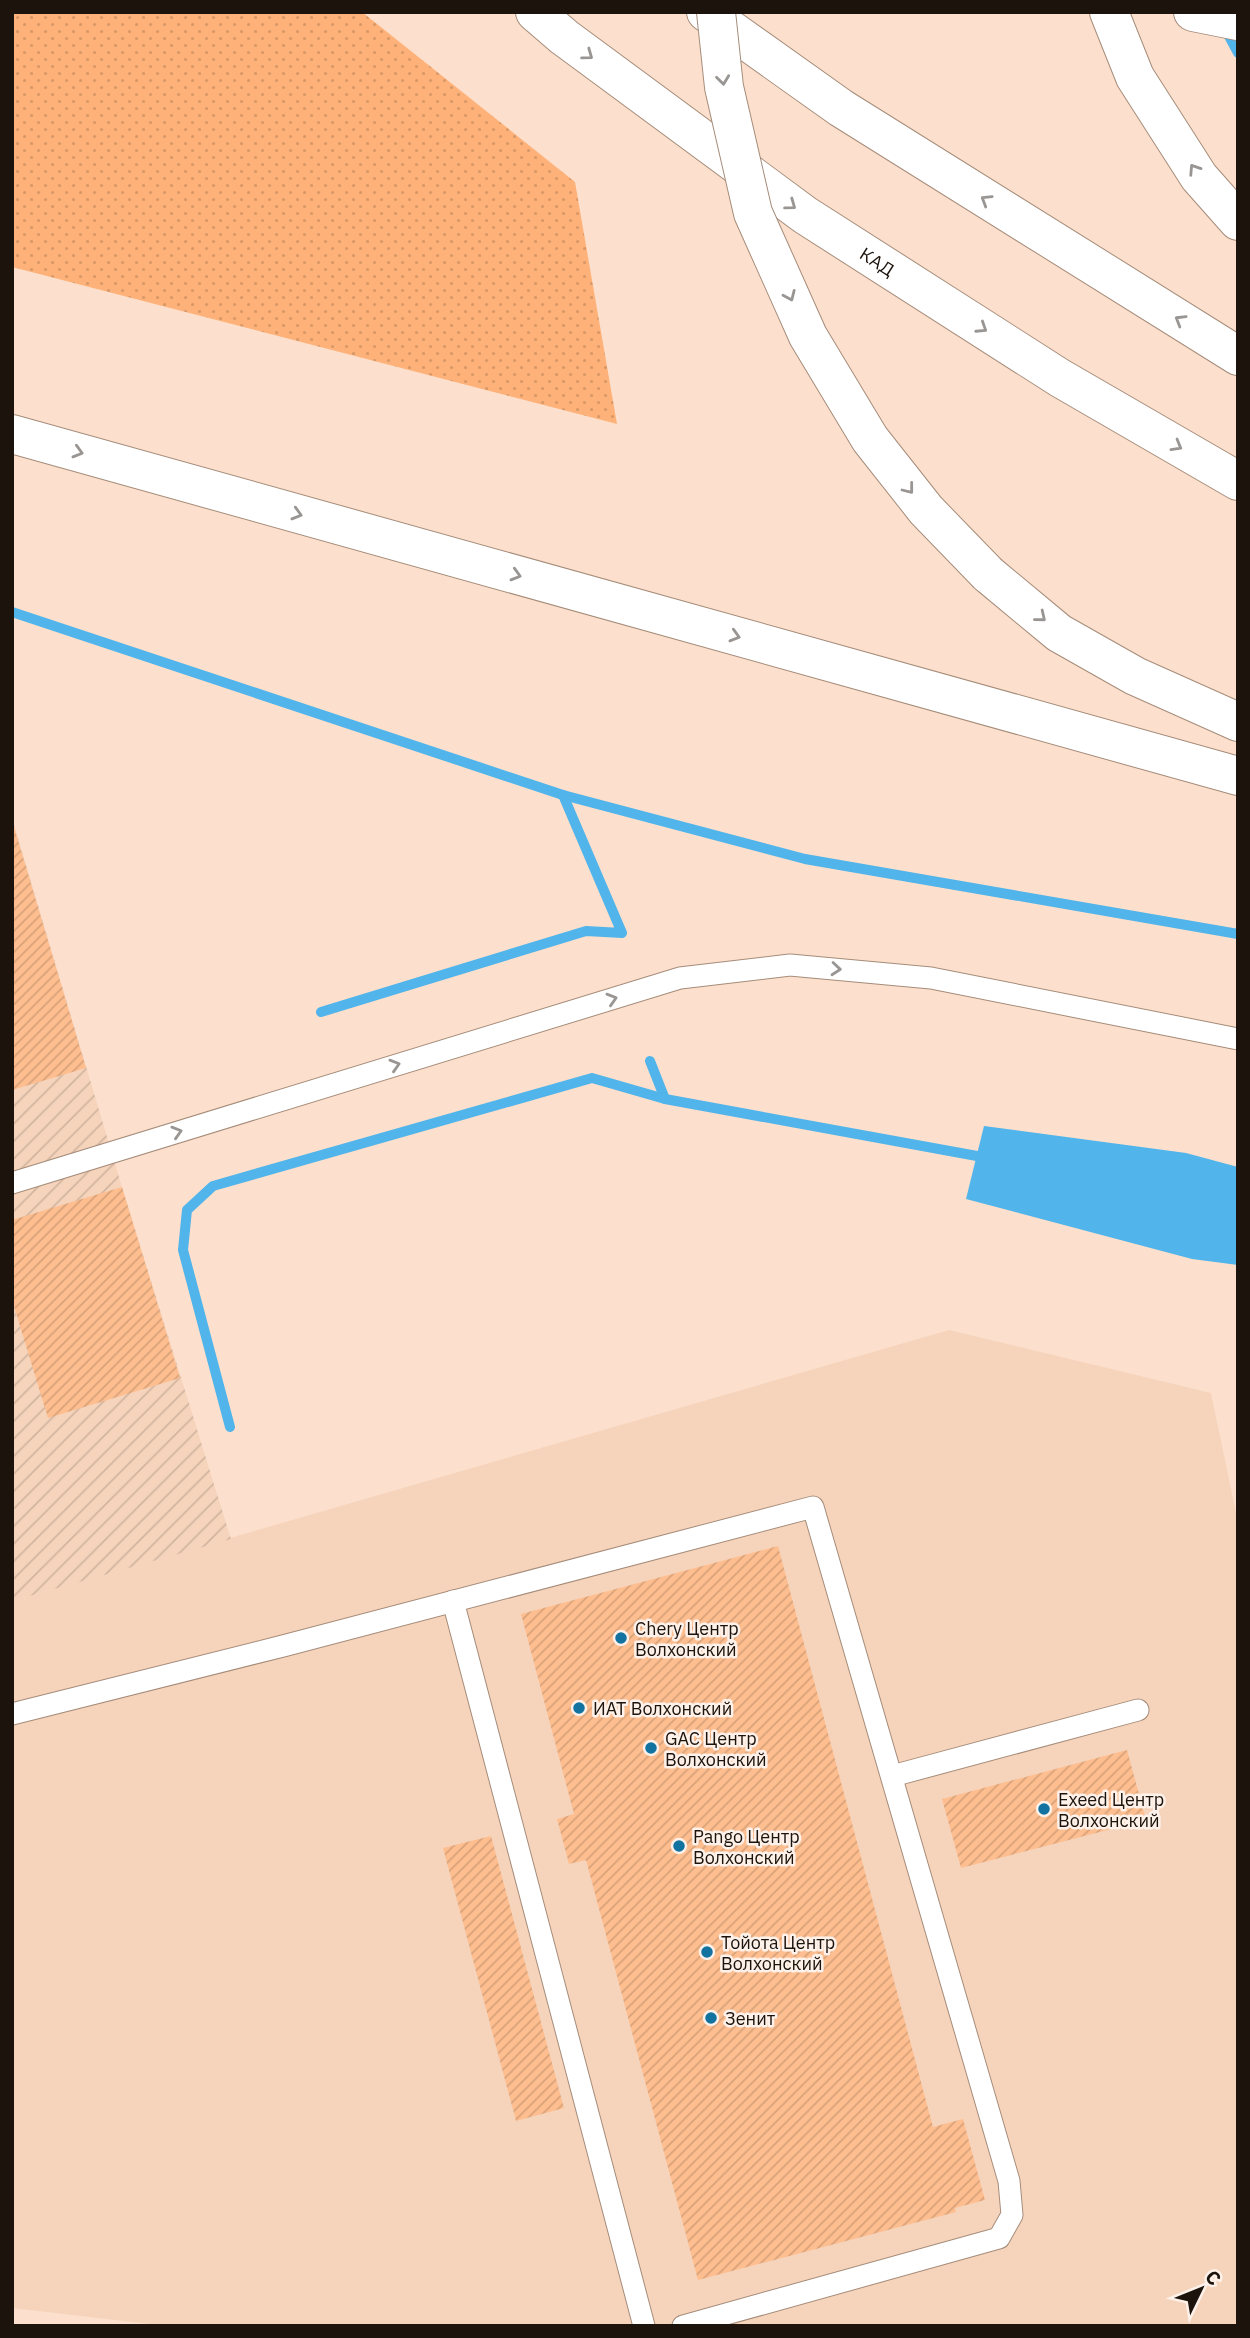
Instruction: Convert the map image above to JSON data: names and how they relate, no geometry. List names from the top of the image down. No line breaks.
{"streets":{"main road":["КАД"]},"places":["Chery Центр Волхонский","ИАТ Волхонский","GAC Центр Волхонский","Exeed Центр Волхонский","Pango Центр Волхонский","Тойота Центр Волхонский","Зенит"],"north":"top right"}
